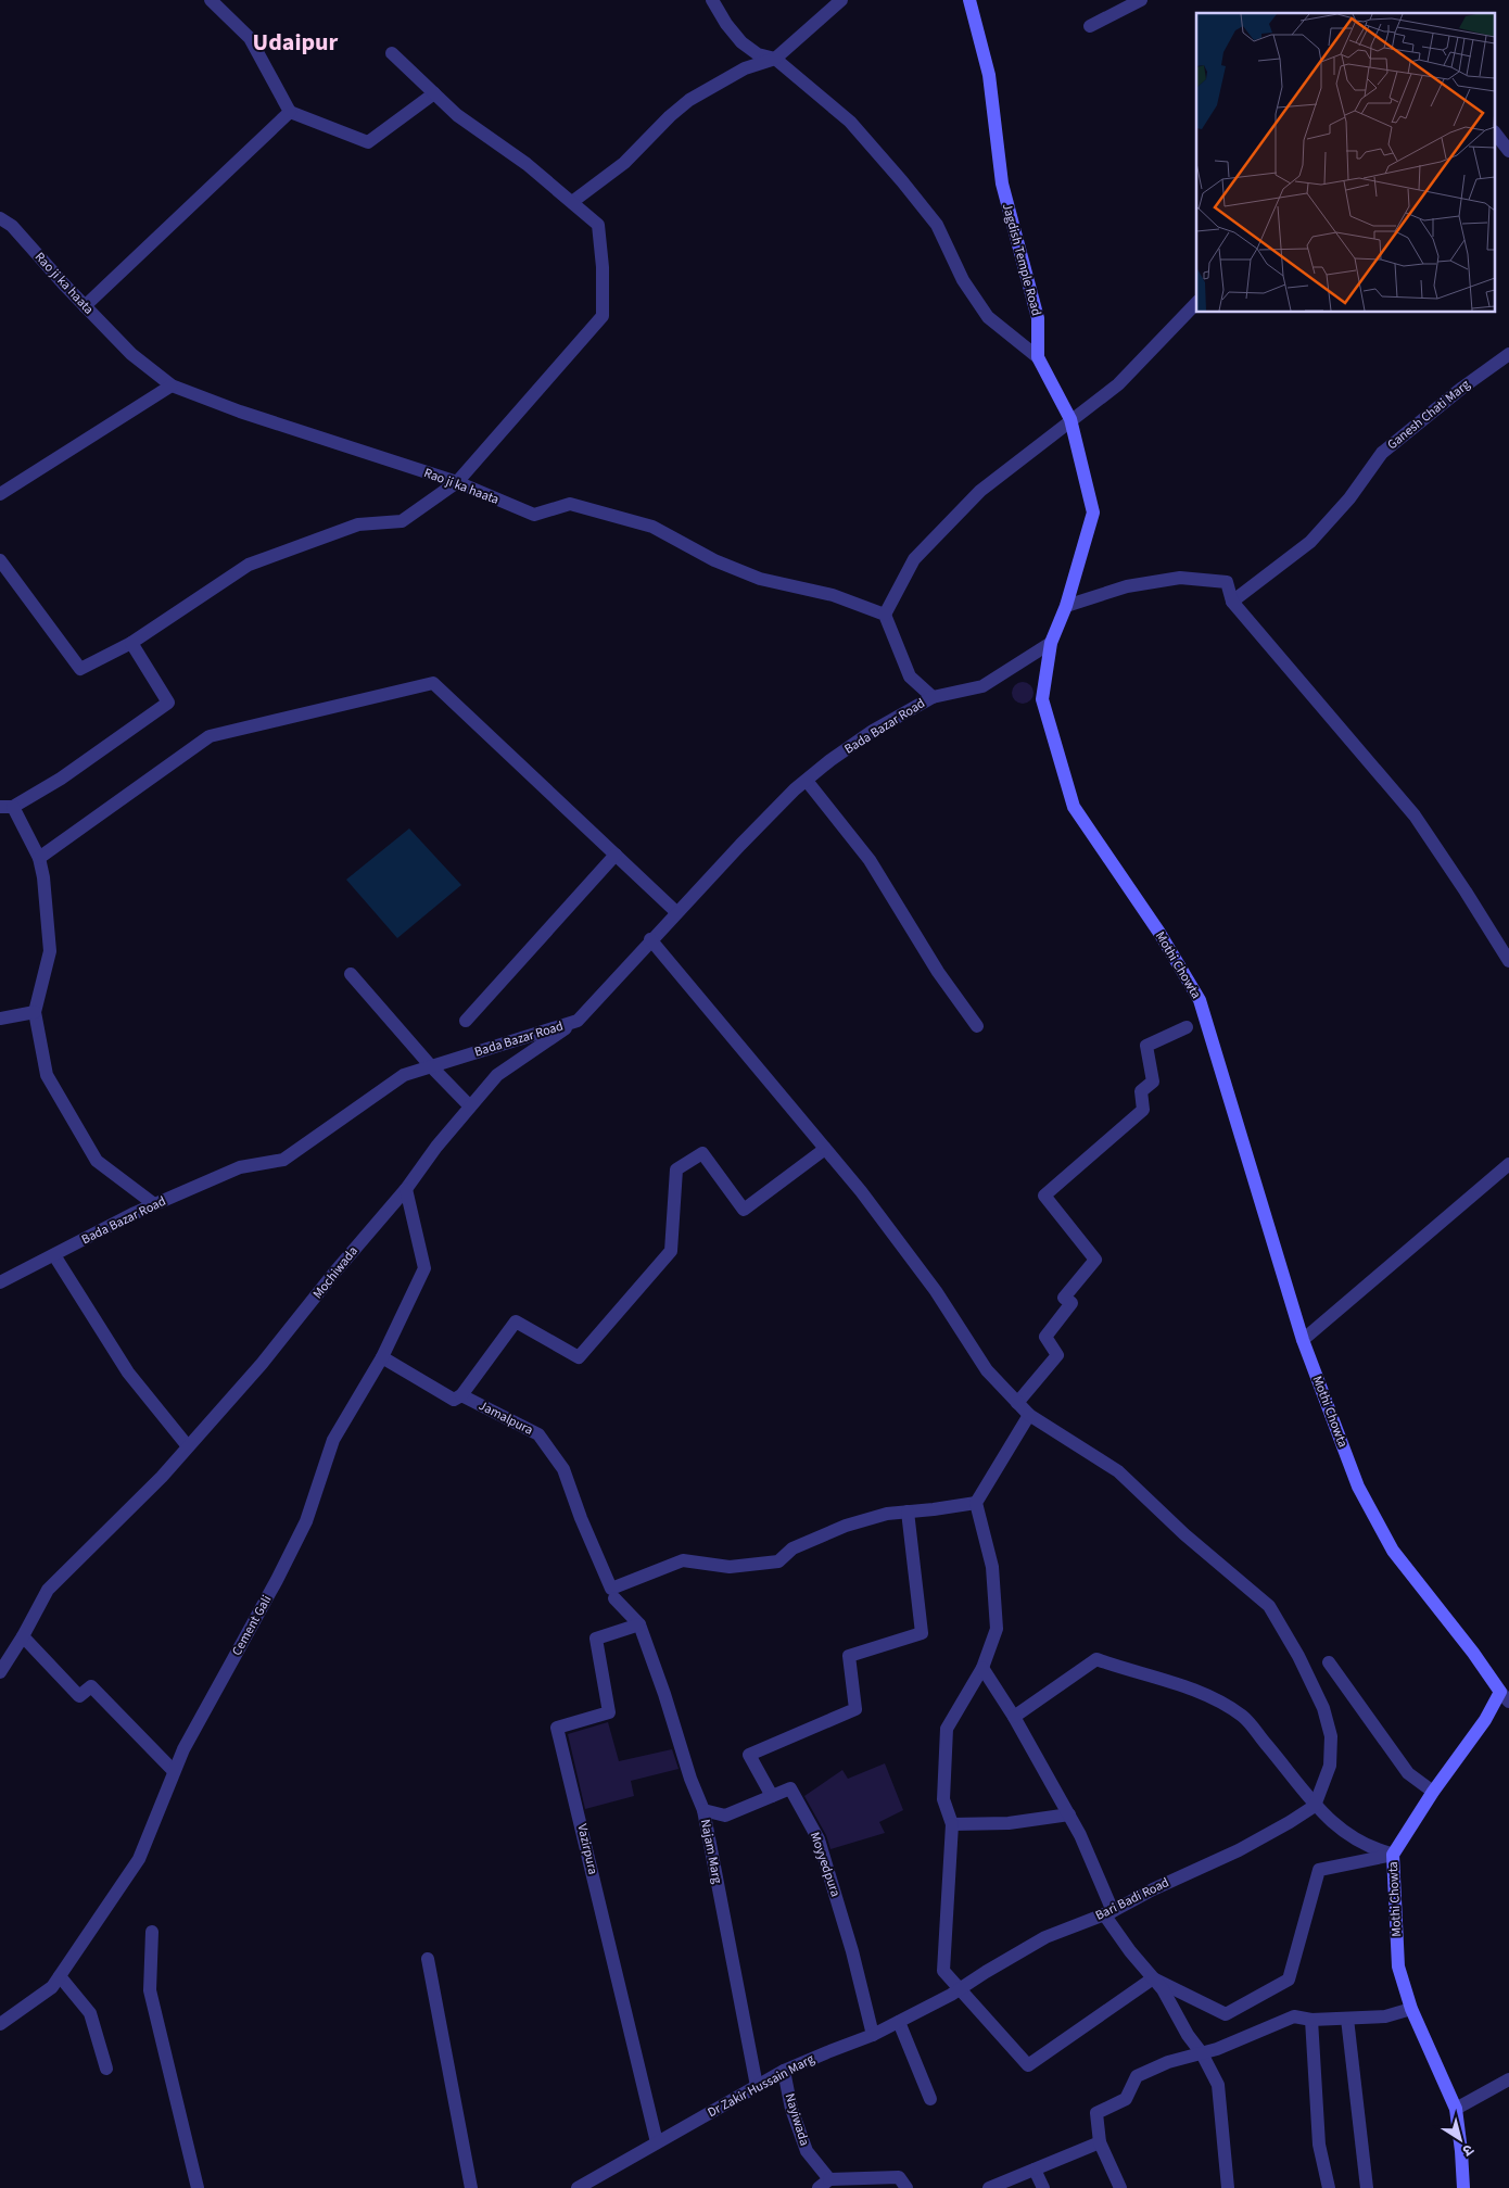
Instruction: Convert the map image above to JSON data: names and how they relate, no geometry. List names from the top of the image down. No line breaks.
{"streets":{"main road":["Jagdish Temple Road","Mothi Chowta"],"street":["Rao ji ka haata","Ganesh Chati Marg","Bada Bazar Road","Mochiwada","Jamalpura","Cement Gali","Vazirpura","Najam Marg","Moyyedpura","Bari Badi Road","Dr Zakir Hussain Marg","Nayiwada"]},"crossings":[["Jagdish Temple Road","Mothi Chowta"],["Bada Bazar Road","Mothi Chowta"],["Bada Bazar Road","Mochiwada"],["Mochiwada","Cement Gali"],["Jamalpura","Cement Gali"],["Vazirpura","Najam Marg"],["Vazirpura","Dr Zakir Hussain Marg"],["Najam Marg","Moyyedpura"],["Najam Marg","Dr Zakir Hussain Marg"],["Moyyedpura","Dr Zakir Hussain Marg"],["Bari Badi Road","Dr Zakir Hussain Marg"],["Dr Zakir Hussain Marg","Nayiwada"]],"districts":["Udaipur"],"north":"bottom right"}
